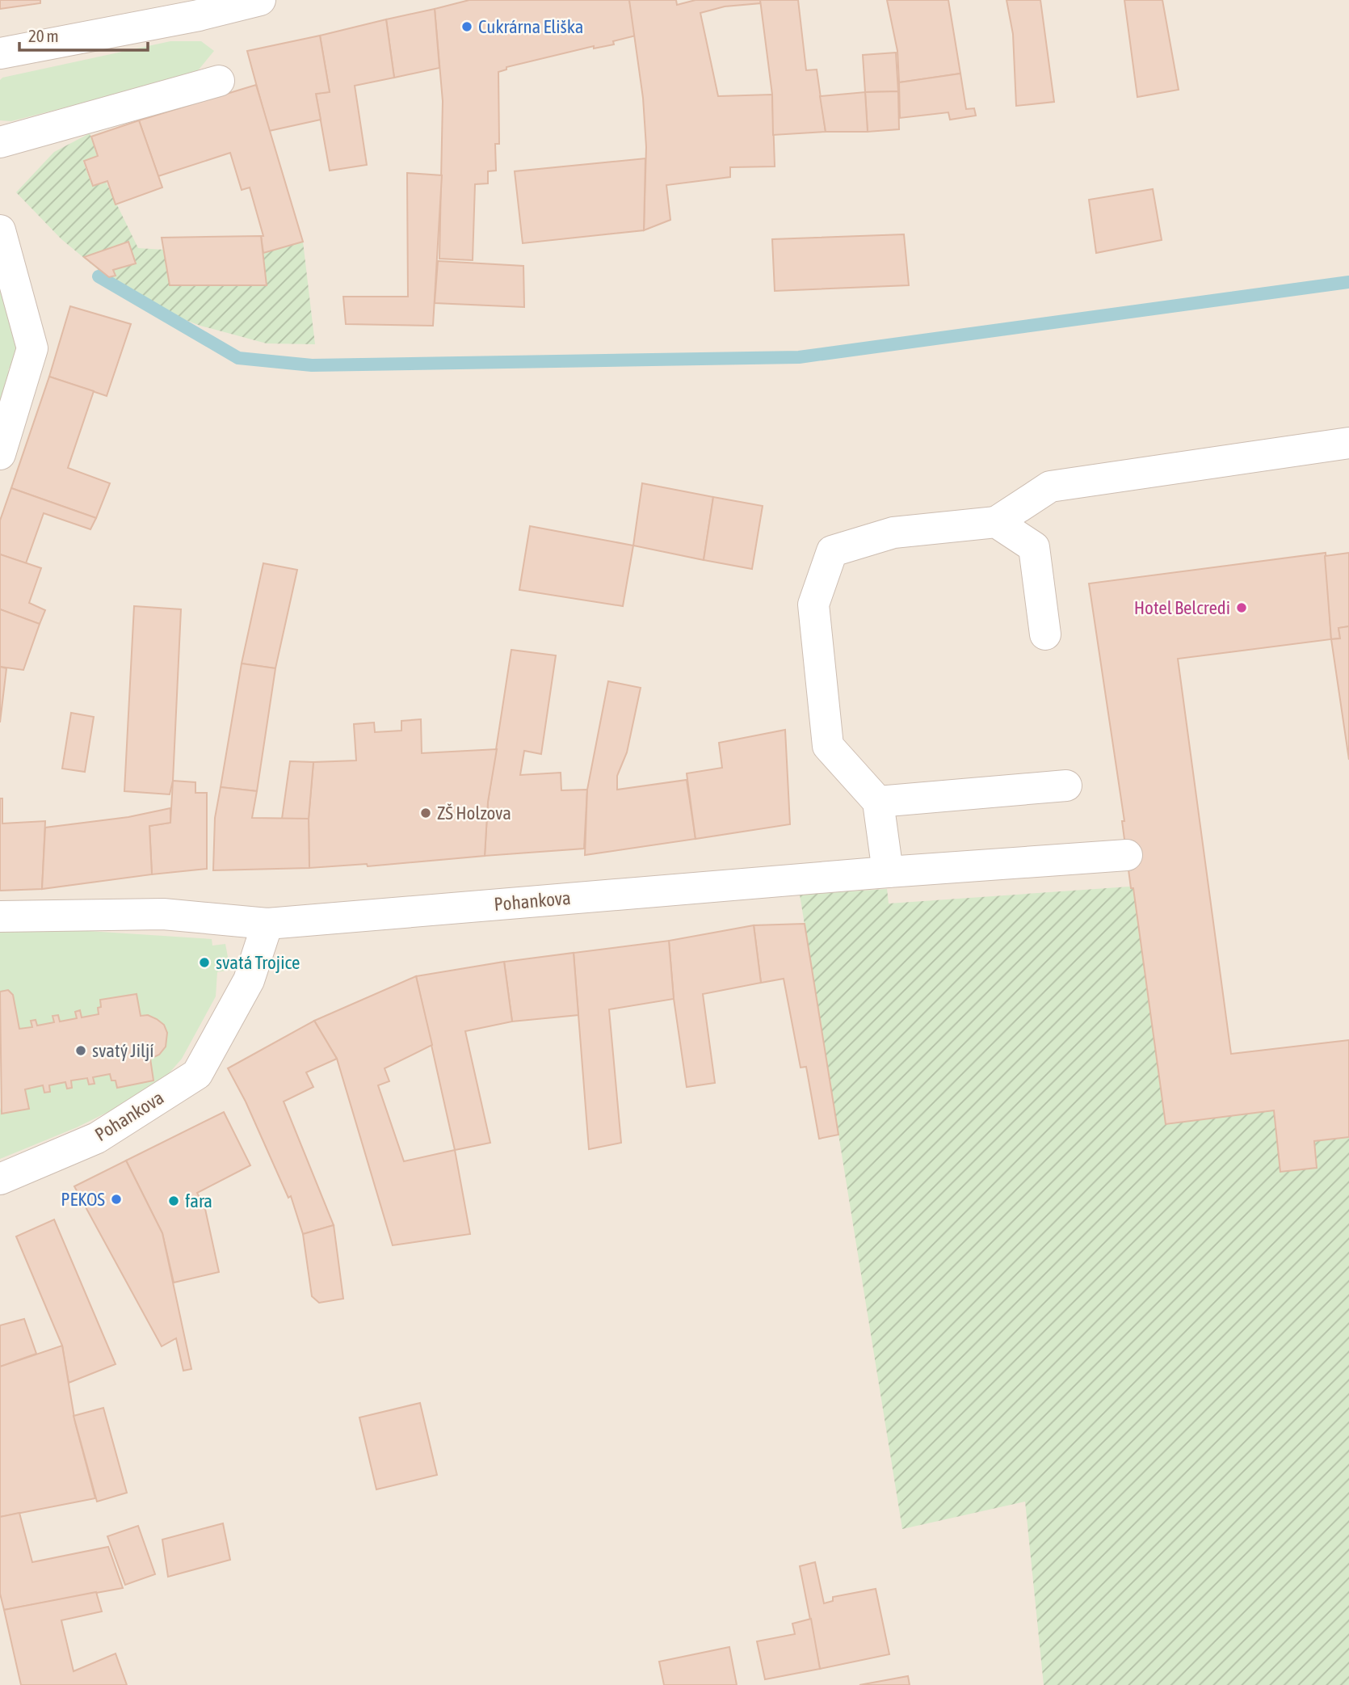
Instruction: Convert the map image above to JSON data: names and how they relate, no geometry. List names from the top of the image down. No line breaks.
{"streets":{"street":["Pohankova"]},"places":["Cukrárna Eliška","Hotel Belcredi","ZŠ Holzova","svatá Trojice","svatý Jiljí","PEKOS","fara"],"scale_bar":"20 m"}
